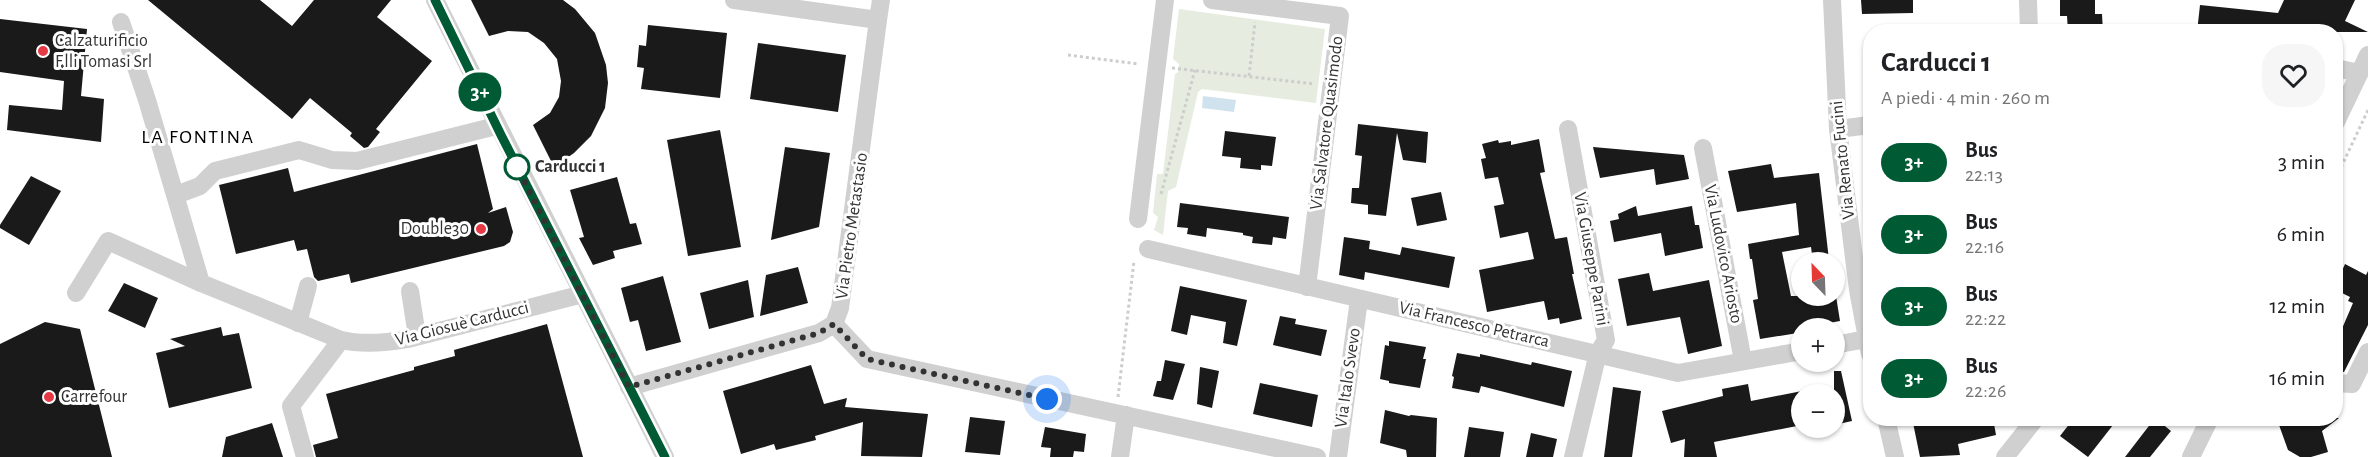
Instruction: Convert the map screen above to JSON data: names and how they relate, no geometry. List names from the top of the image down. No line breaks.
{"streets":{"street":["Via Salvatore Quasimodo","Via Renato Fucini","Via Pietro Metastasio","Via Ludovico Ariosto","Via Giuseppe Parini","Via Giosuè Carducci","Via Francesco Petrarca","Via Italo Svevo"]},"crossings":[["Via Salvatore Quasimodo","Via Francesco Petrarca"],["Via Ludovico Ariosto","Via Francesco Petrarca"],["Via Giuseppe Parini","Via Francesco Petrarca"],["Via Francesco Petrarca","Via Italo Svevo"]],"districts":["LA FONTINA"],"places":["Calzaturificio F.lli Tomasi Srl","Carducci 1","Double30","Carrefour"],"lines":["bus line 3+"],"north":"top left","page":{"on_map":"3+","heading":["Carducci 1","A piedi · 4 min · 260 m"],"list":[{"mark":"3+","name":"Bus","note":"22:13","value":"3 min"},{"mark":"3+","name":"Bus","note":"22:16","value":"6 min"},{"mark":"3+","name":"Bus","note":"22:22","value":"12 min"},{"mark":"3+","name":"Bus","note":"22:26","value":"16 min"}],"map_buttons":["+","−"]}}
